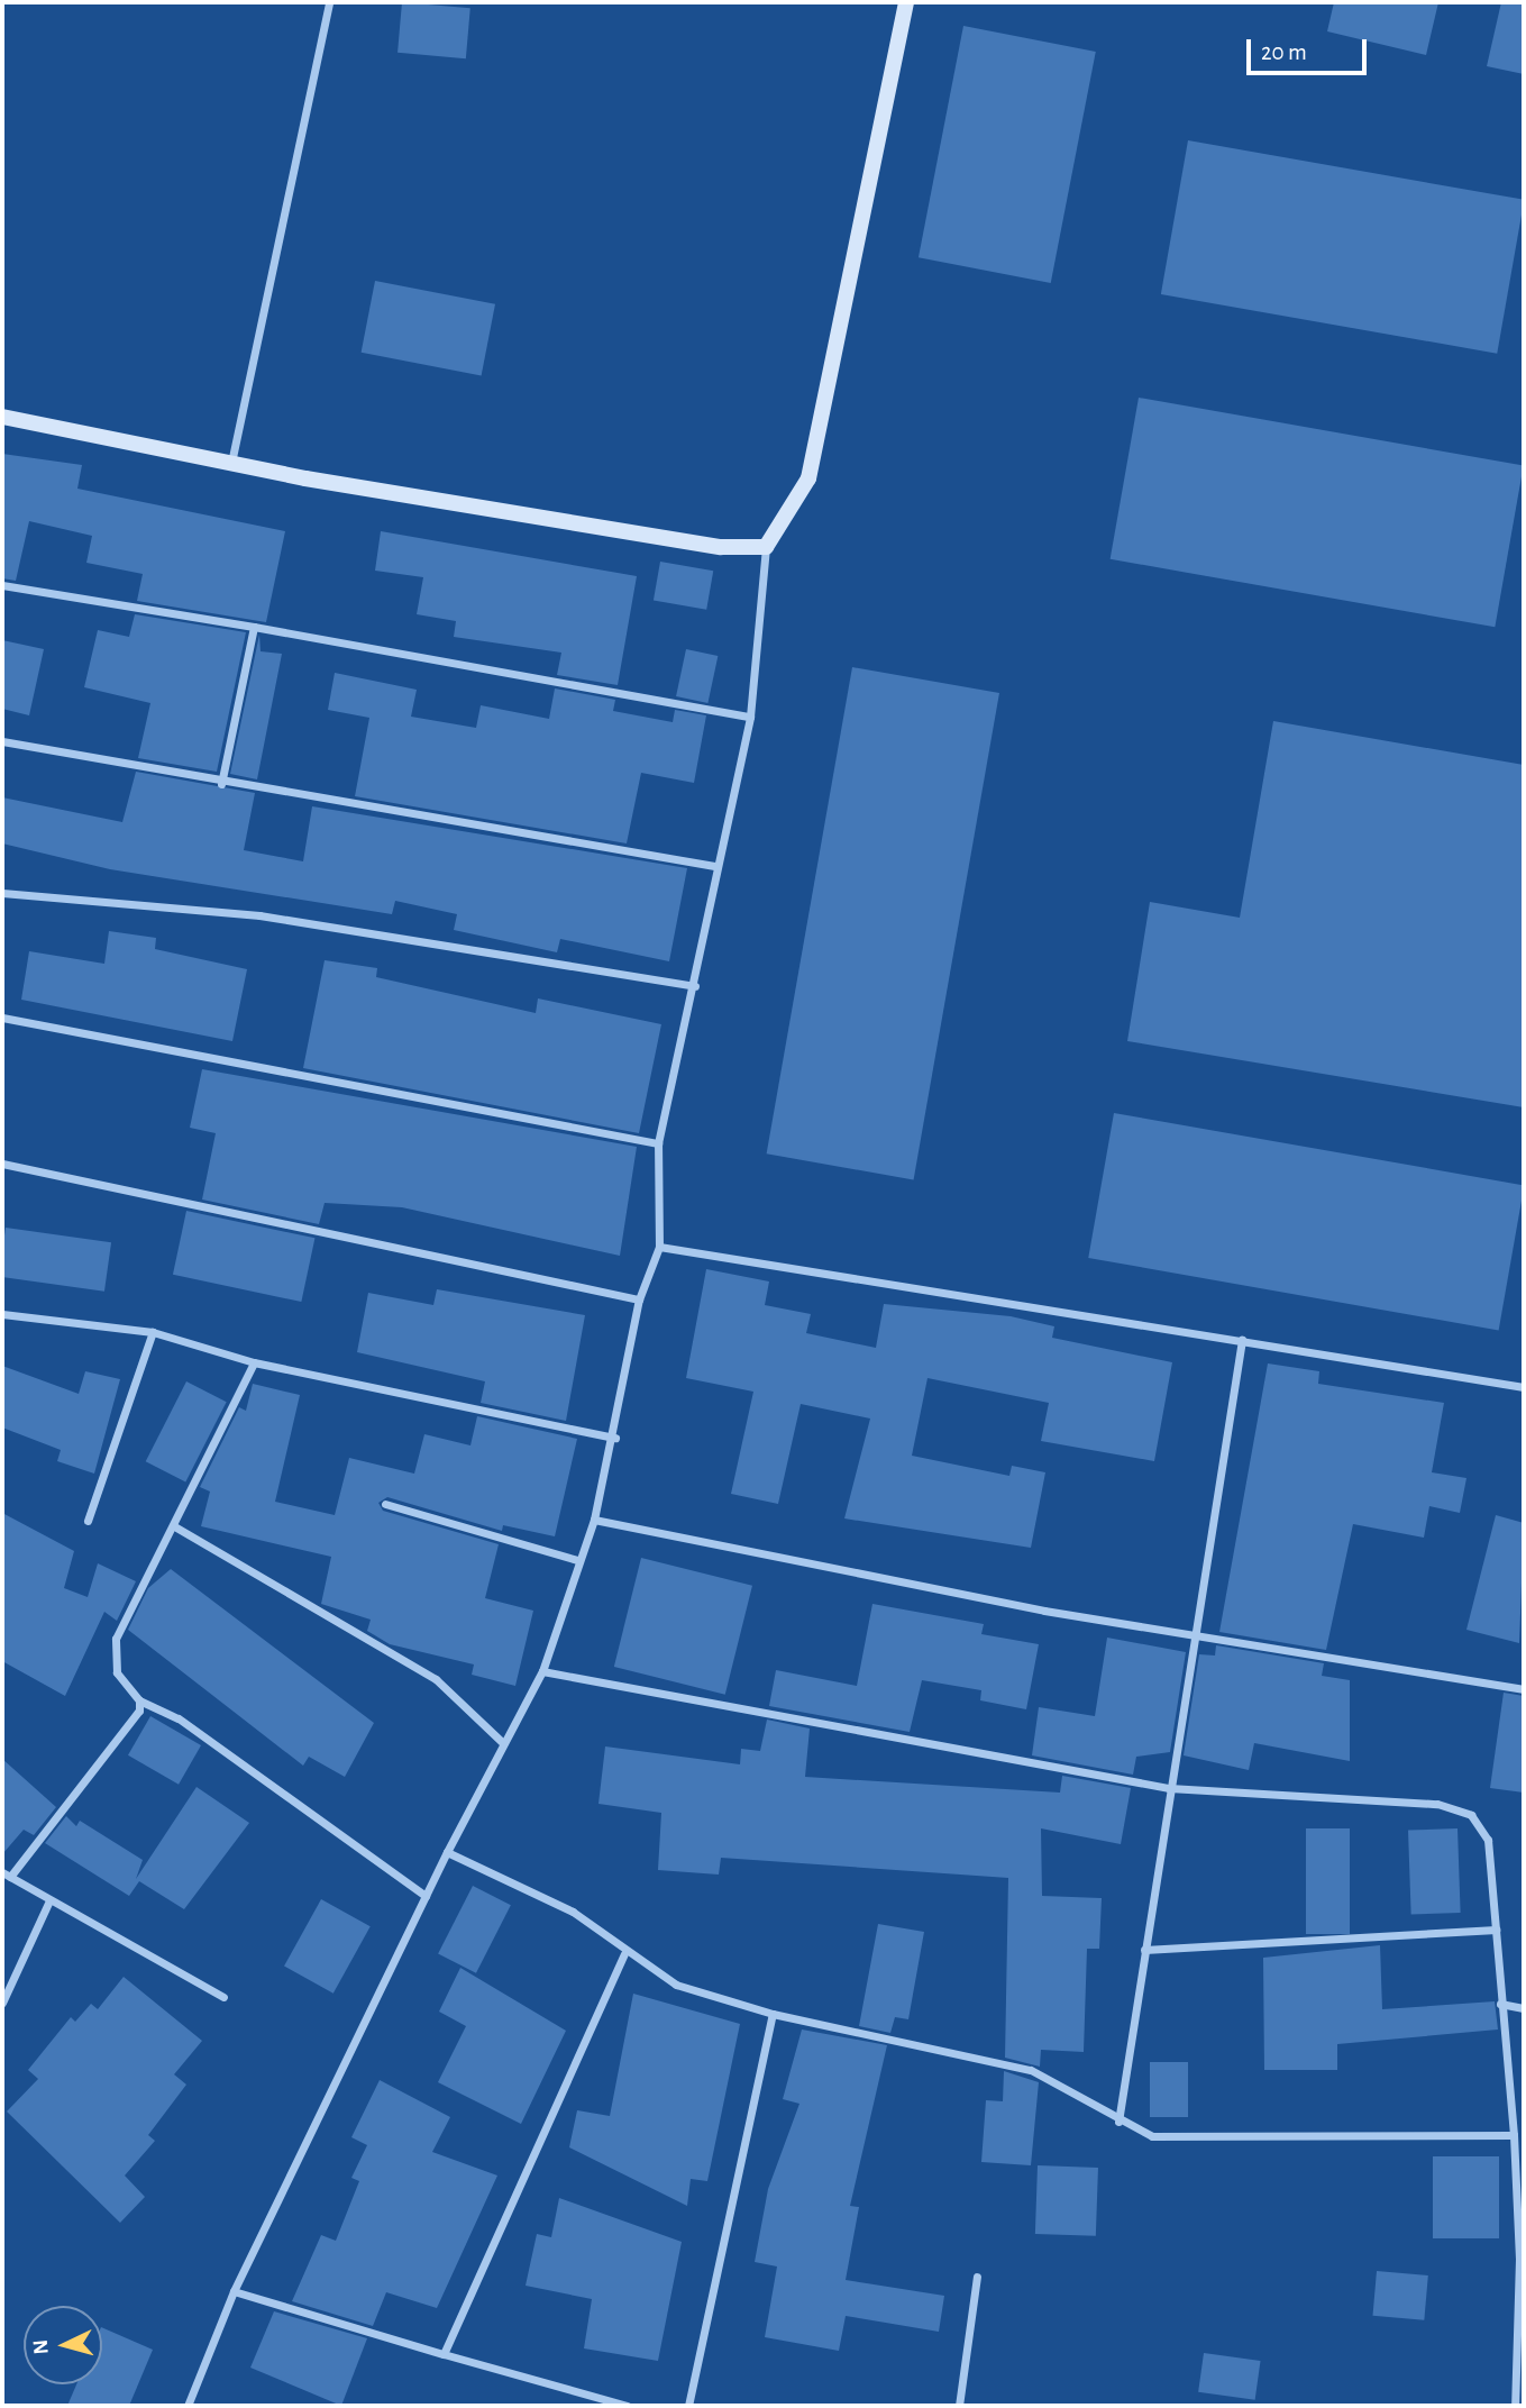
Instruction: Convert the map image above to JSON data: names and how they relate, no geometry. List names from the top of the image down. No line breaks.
{"scale_bar":"20 m","north":"left"}
